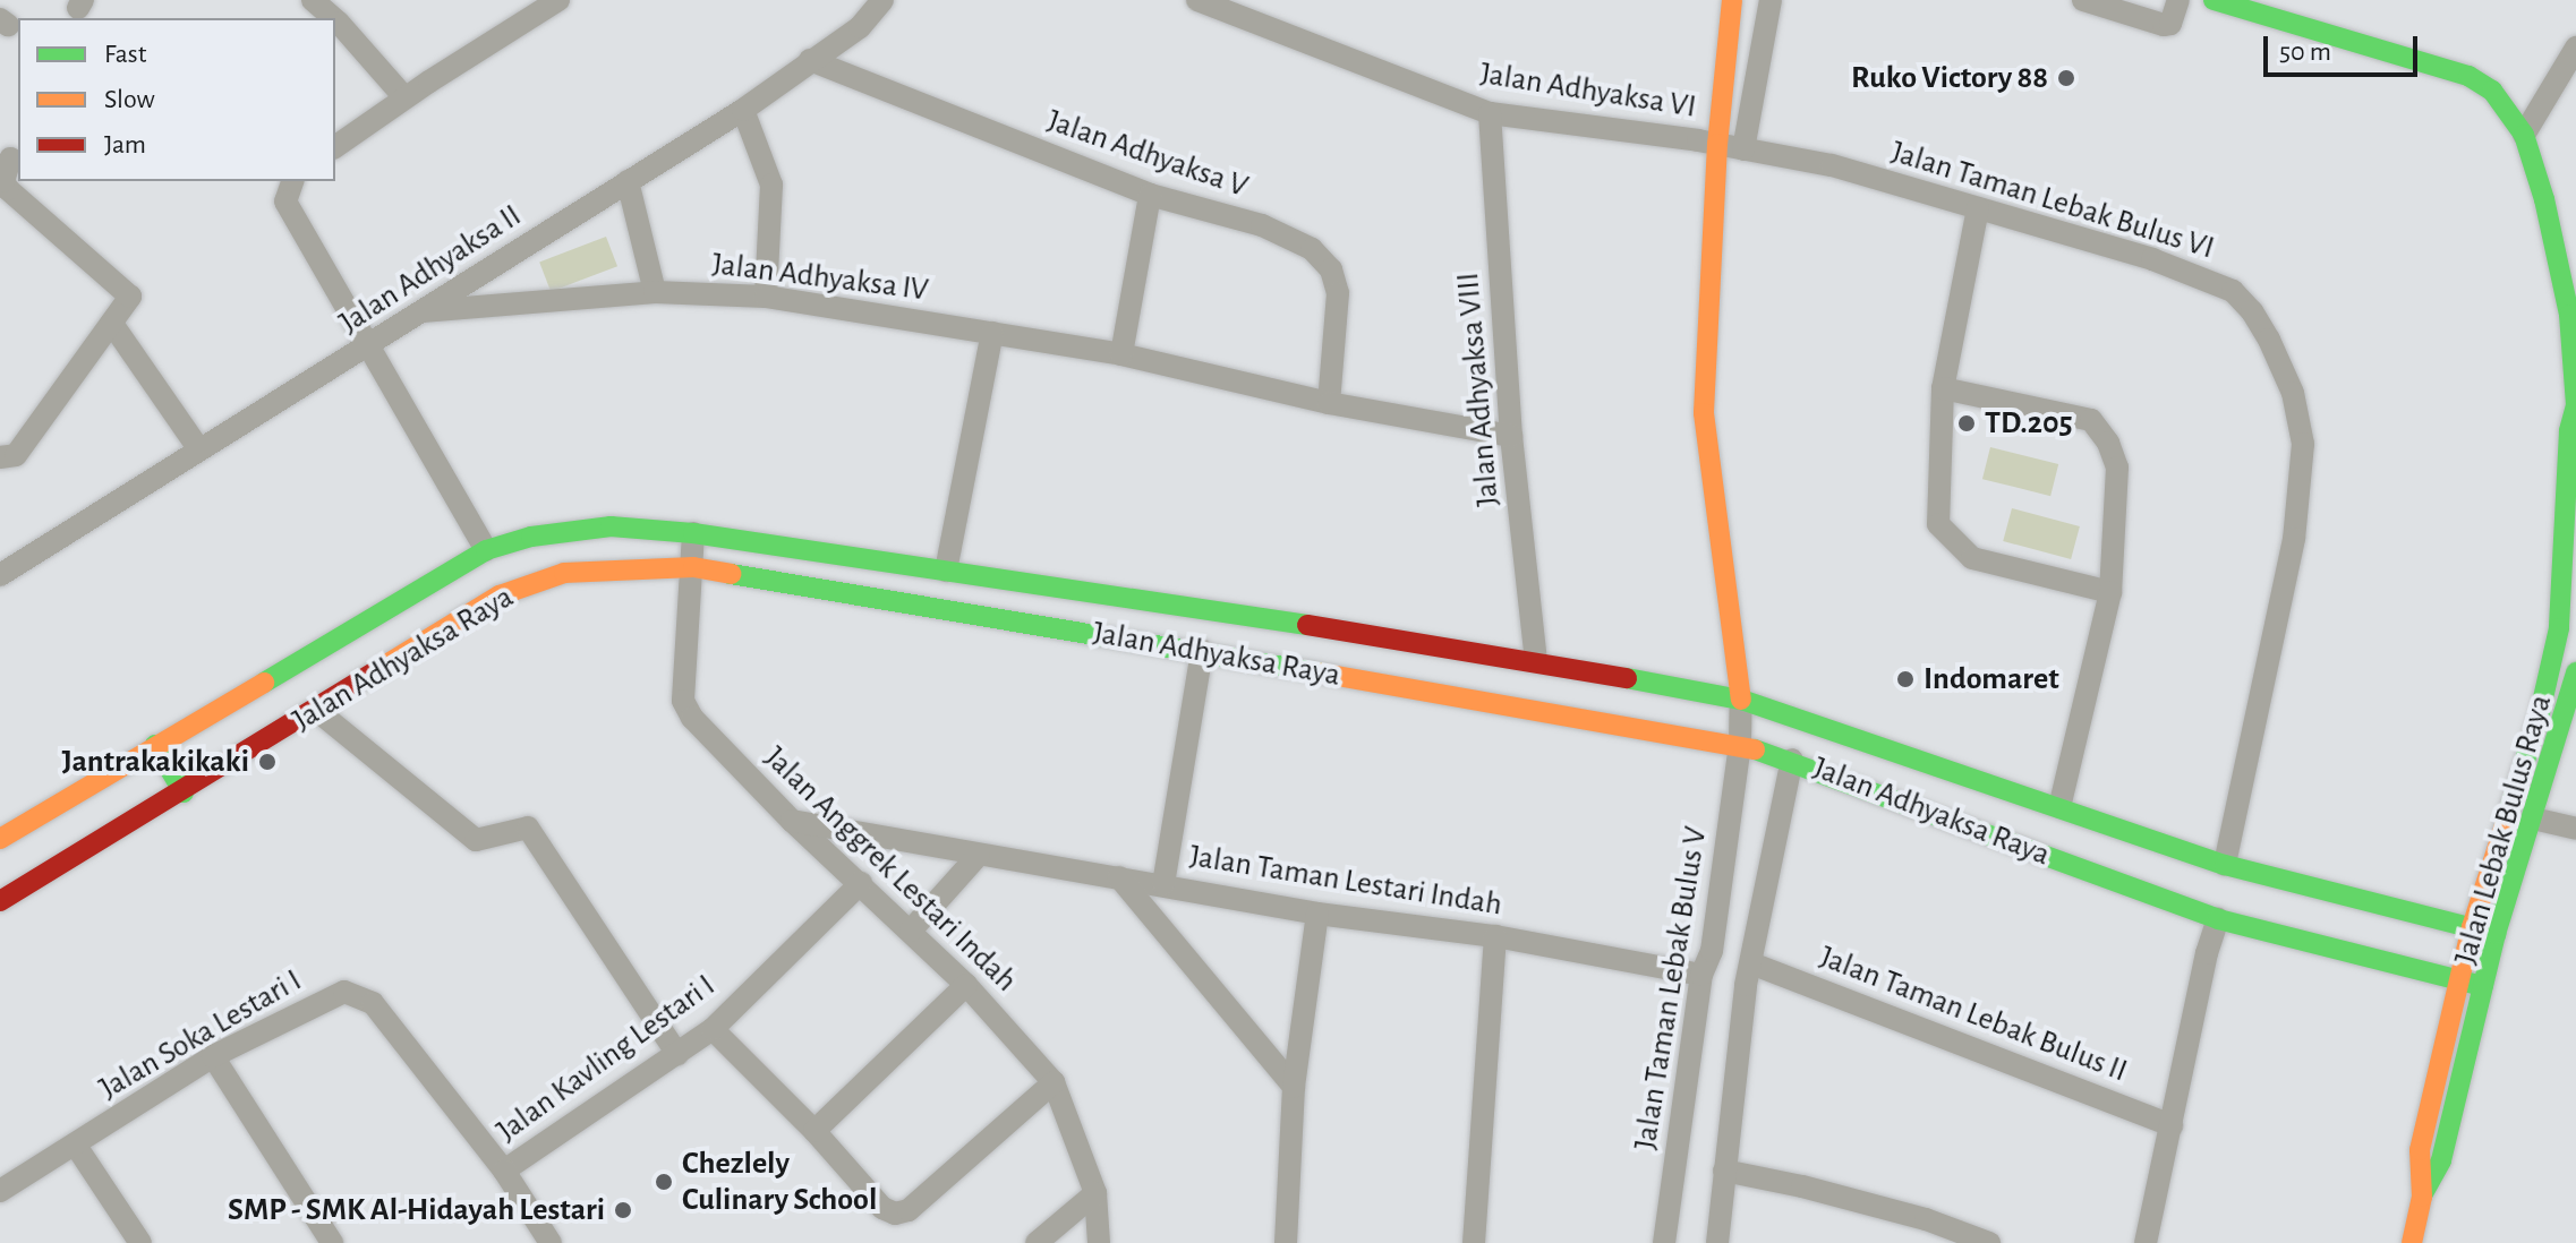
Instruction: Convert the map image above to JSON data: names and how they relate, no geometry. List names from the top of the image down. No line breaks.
{"streets":{"main road":["Jalan Adhyaksa Raya","Jalan Lebak Bulus Raya"],"street":["Jalan Adhyaksa VI","Jalan Adhyaksa V","Jalan Taman Lebak Bulus VI","Jalan Adhyaksa II","Jalan Adhyaksa IV","Jalan Adhyaksa VIII","Jalan Anggrek Lestari Indah","Jalan Taman Lestari Indah","Jalan Taman Lebak Bulus V","Jalan Taman Lebak Bulus II","Jalan Soka Lestari I","Jalan Kavling Lestari I"]},"crossings":[["Jalan Adhyaksa VI","Jalan Taman Lebak Bulus VI"],["Jalan Adhyaksa VI","Jalan Adhyaksa VIII"],["Jalan Adhyaksa V","Jalan Adhyaksa II"],["Jalan Adhyaksa V","Jalan Adhyaksa IV"],["Jalan Taman Lebak Bulus VI","Jalan Adhyaksa Raya"],["Jalan Adhyaksa II","Jalan Adhyaksa IV"],["Jalan Adhyaksa IV","Jalan Adhyaksa VIII"],["Jalan Adhyaksa VIII","Jalan Adhyaksa Raya"],["Jalan Adhyaksa Raya","Jalan Lebak Bulus Raya"],["Jalan Adhyaksa Raya","Jalan Anggrek Lestari Indah"],["Jalan Adhyaksa Raya","Jalan Taman Lebak Bulus V"],["Jalan Anggrek Lestari Indah","Jalan Taman Lestari Indah"],["Jalan Anggrek Lestari Indah","Jalan Kavling Lestari I"],["Jalan Taman Lestari Indah","Jalan Taman Lebak Bulus V"],["Jalan Soka Lestari I","Jalan Kavling Lestari I"]],"places":["Ruko Victory 88","TD.205","Indomaret","Jantrakakikaki","Chezlely Culinary School","SMP - SMK Al-Hidayah Lestari"],"legend":["Fast","Slow","Jam"],"scale_bar":"50 m"}
